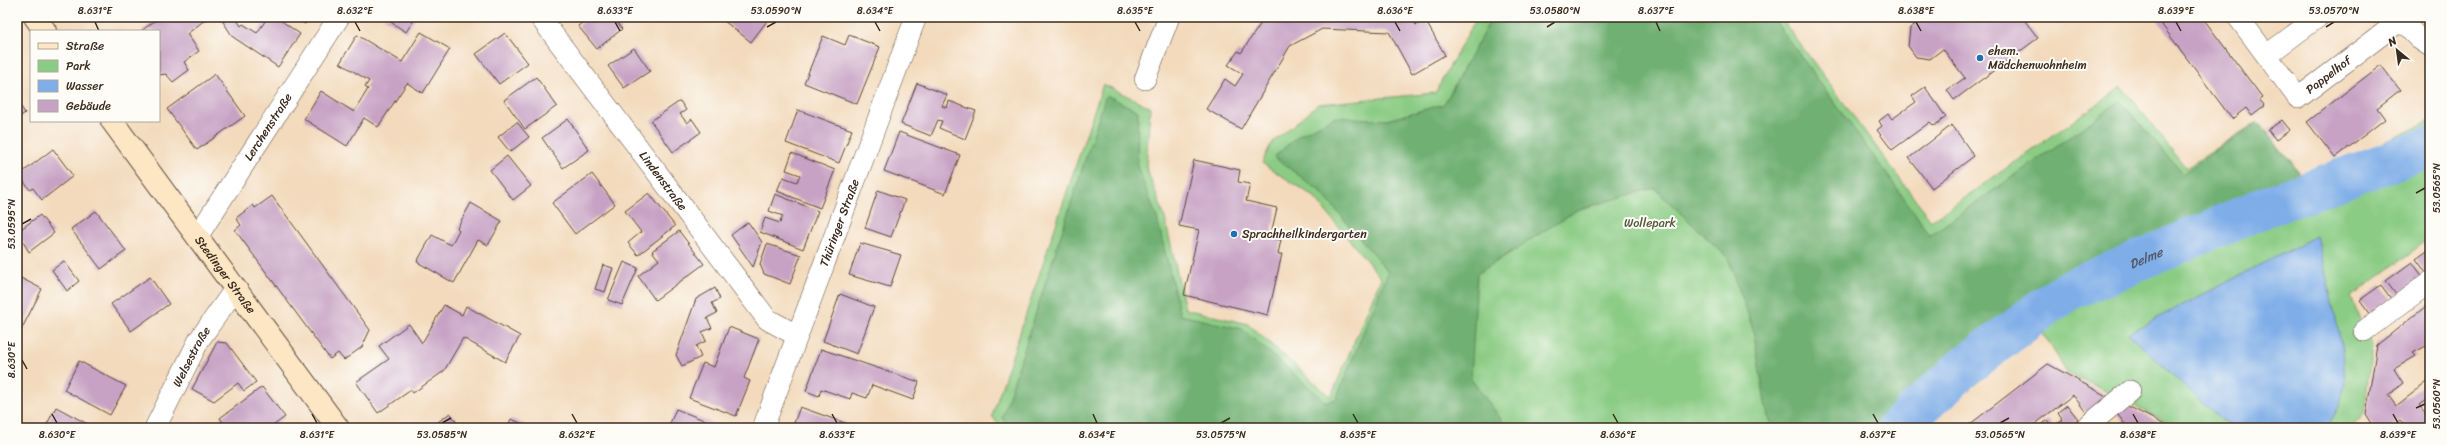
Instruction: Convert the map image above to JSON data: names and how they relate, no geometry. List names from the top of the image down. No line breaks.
{"streets":{"main road":["Stedinger Straße"],"street":["Pappelhof","Lerchenstraße","Lindenstraße","Thüringer Straße","Welsestraße"]},"crossings":[["Lerchenstraße","Stedinger Straße"],["Lindenstraße","Thüringer Straße"],["Stedinger Straße","Welsestraße"]],"water":["Delme"],"parks":["Wollepark"],"places":["ehem. Mädchenwohnheim","Sprachheilkindergarten"],"legend":["Straße","Park","Wasser","Gebäude"],"north":"top left","coordinates":["8.631°E","8.632°E","8.633°E","53.0590°N","8.634°E","8.635°E","8.636°E","53.0580°N","8.637°E","8.638°E","8.639°E","53.0570°N","53.0565°N","53.0595°N","8.630°E","53.0560°N","53.0585°N","53.0575°N"]}
